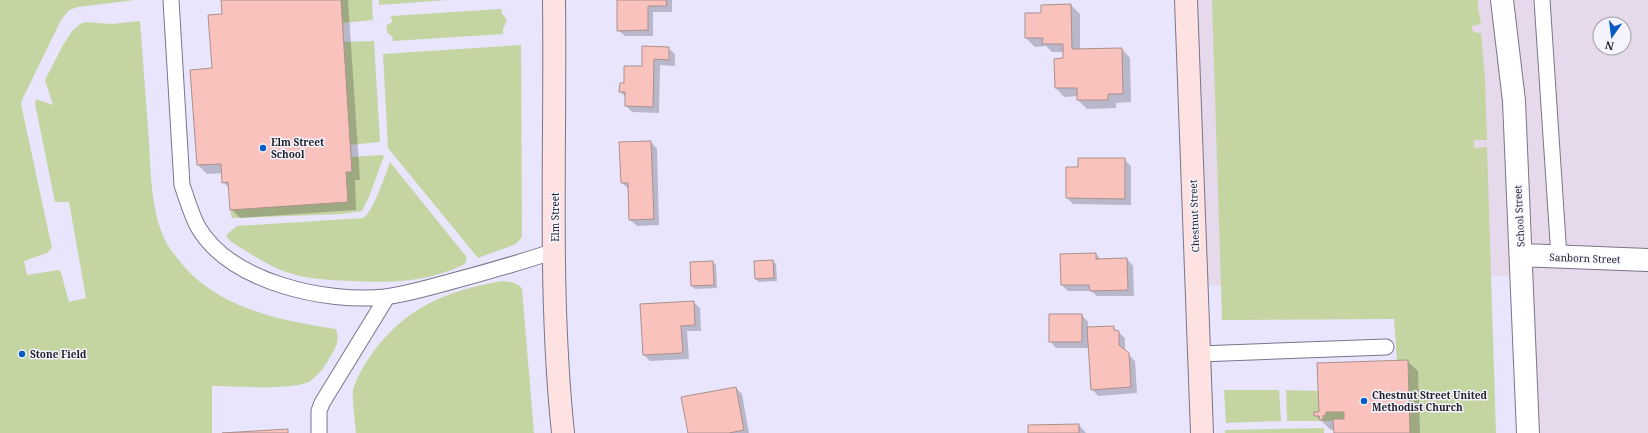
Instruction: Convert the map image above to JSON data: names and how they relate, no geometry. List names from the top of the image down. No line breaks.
{"streets":{"street":["Chestnut Street","School Street","Elm Street","Sanborn Street"]},"crossings":[["School Street","Sanborn Street"]],"places":["Elm Street School","Stone Field","Chestnut Street United Methodist Church"],"north":"bottom"}
